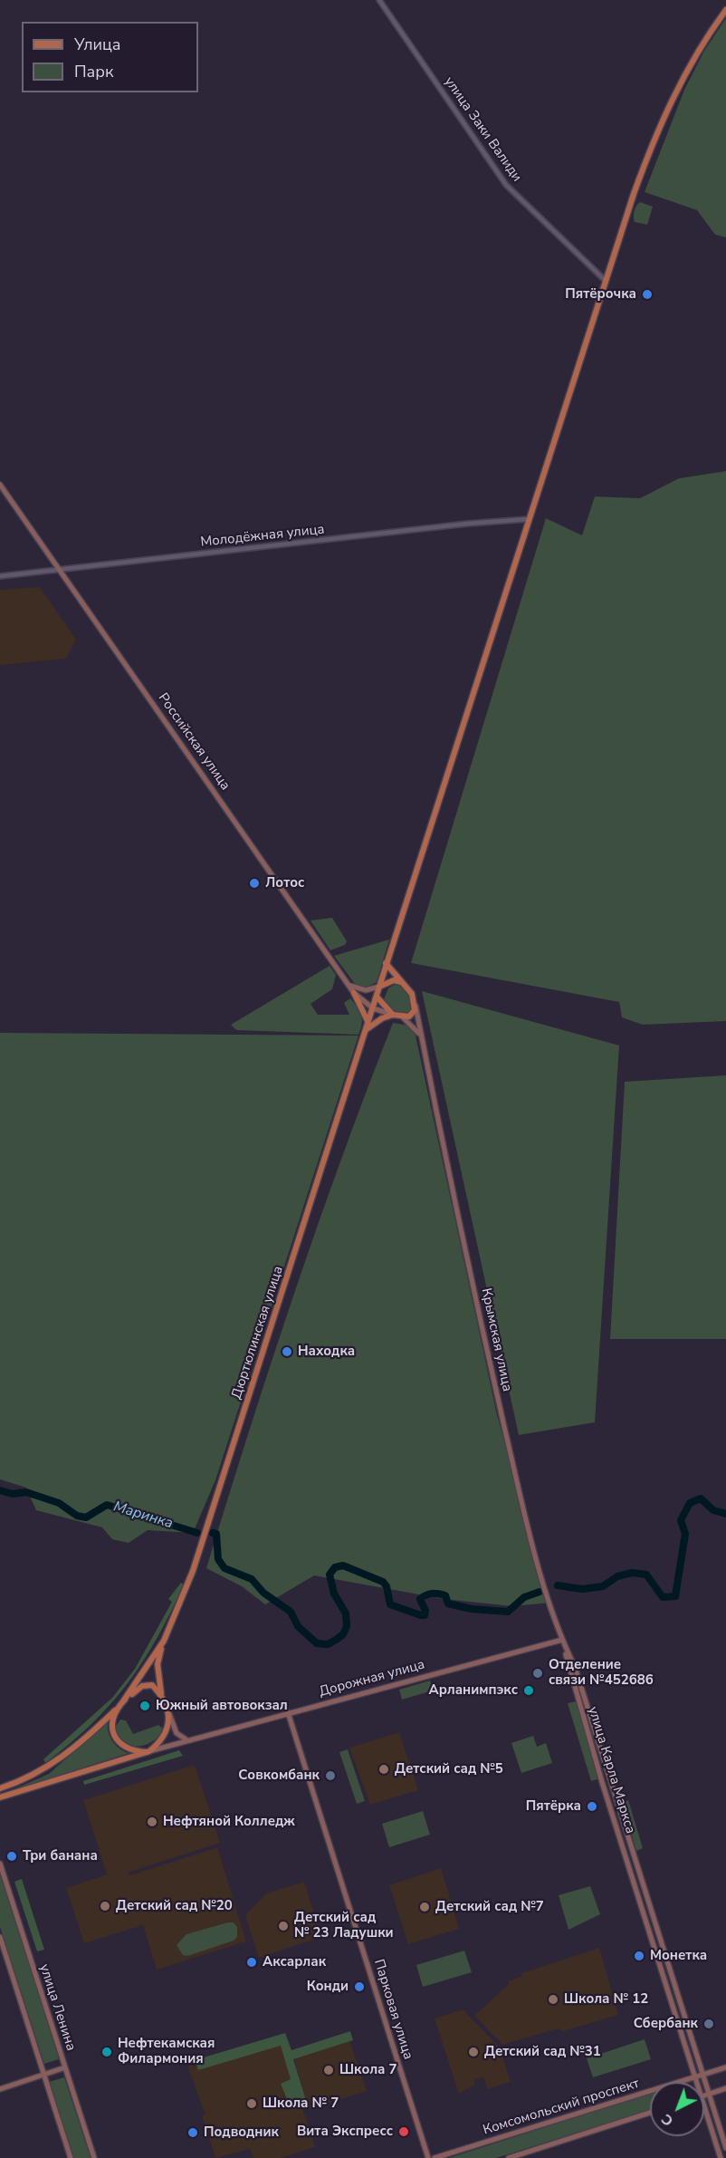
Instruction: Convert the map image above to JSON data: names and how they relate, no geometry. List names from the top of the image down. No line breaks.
{"streets":{"main road":["Российская улица","Дюртюлинская улица","Крымская улица","Дорожная улица","улица Карла Маркса","улица Ленина","Парковая улица","Комсомольский проспект"],"street":["улица Заки Валиди","Молодёжная улица"]},"crossings":[["Молодёжная улица","Российская улица"],["Российская улица","Дюртюлинская улица"],["Дюртюлинская улица","Крымская улица"],["Крымская улица","Дорожная улица"],["Крымская улица","улица Карла Маркса"],["Дорожная улица","улица Карла Маркса"],["Дорожная улица","Парковая улица"],["улица Карла Маркса","Комсомольский проспект"]],"water":["Маринка"],"places":["Пятёрочка","Лотос","Находка","Отделение связи №452686","Арланимпэкс","Южный автовокзал","Детский сад №5","Совкомбанк","Пятёрка","Нефтяной Колледж","Три банана","Детский сад №20","Детский сад №7","Детский сад № 23 Ладушки","Монетка","Аксарлак","Конди","Школа № 12","Сбербанк","Нефтекамская Филармония","Детский сад №31","Школа 7","Школа № 7","Вита Экспресс","Подводник"],"legend":["Улица","Парк"],"north":"bottom left"}
